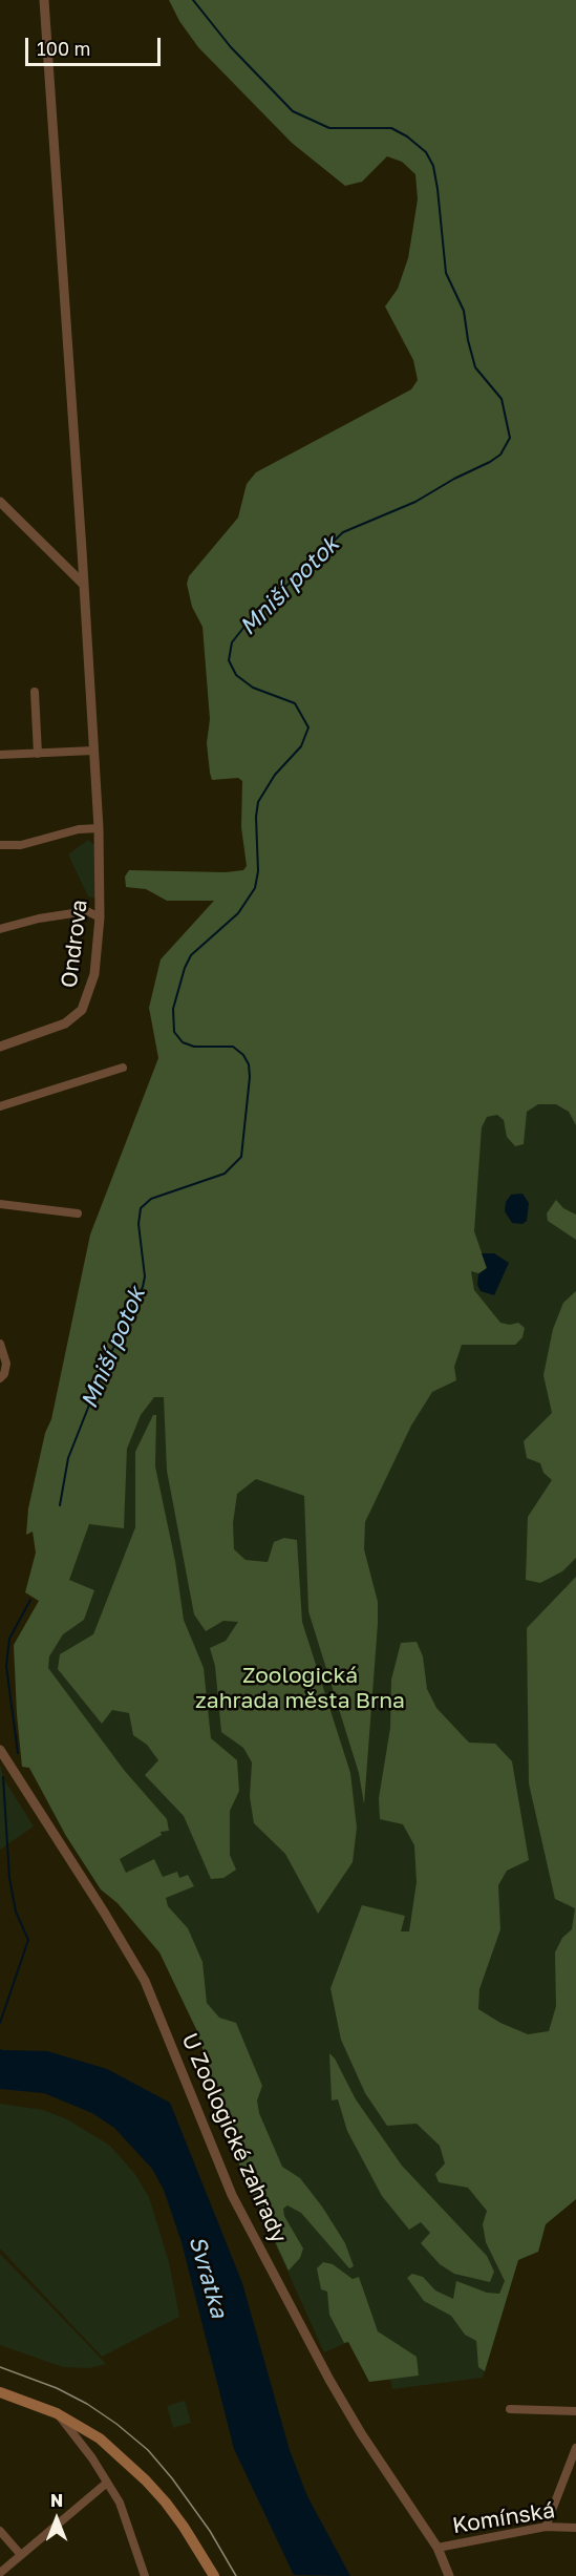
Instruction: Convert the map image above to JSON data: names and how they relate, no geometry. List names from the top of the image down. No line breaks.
{"streets":{"street":["Ondrova","U Zoologické zahrady","Komínská"]},"crossings":[["U Zoologické zahrady","Komínská"]],"water":["Mniší potok","Svratka"],"parks":["Zoologická zahrada města Brna"],"scale_bar":"100 m","north":"top"}
